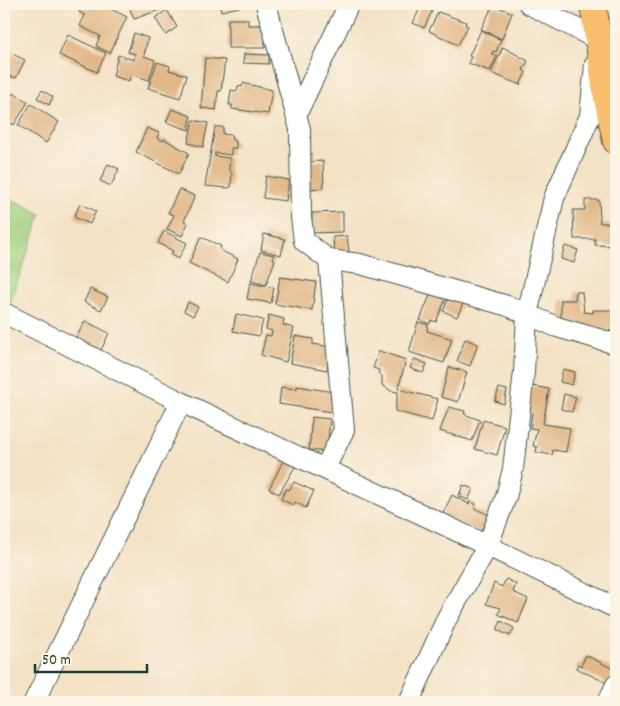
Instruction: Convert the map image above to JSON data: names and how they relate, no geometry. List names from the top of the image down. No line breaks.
{"scale_bar":"50 m"}
